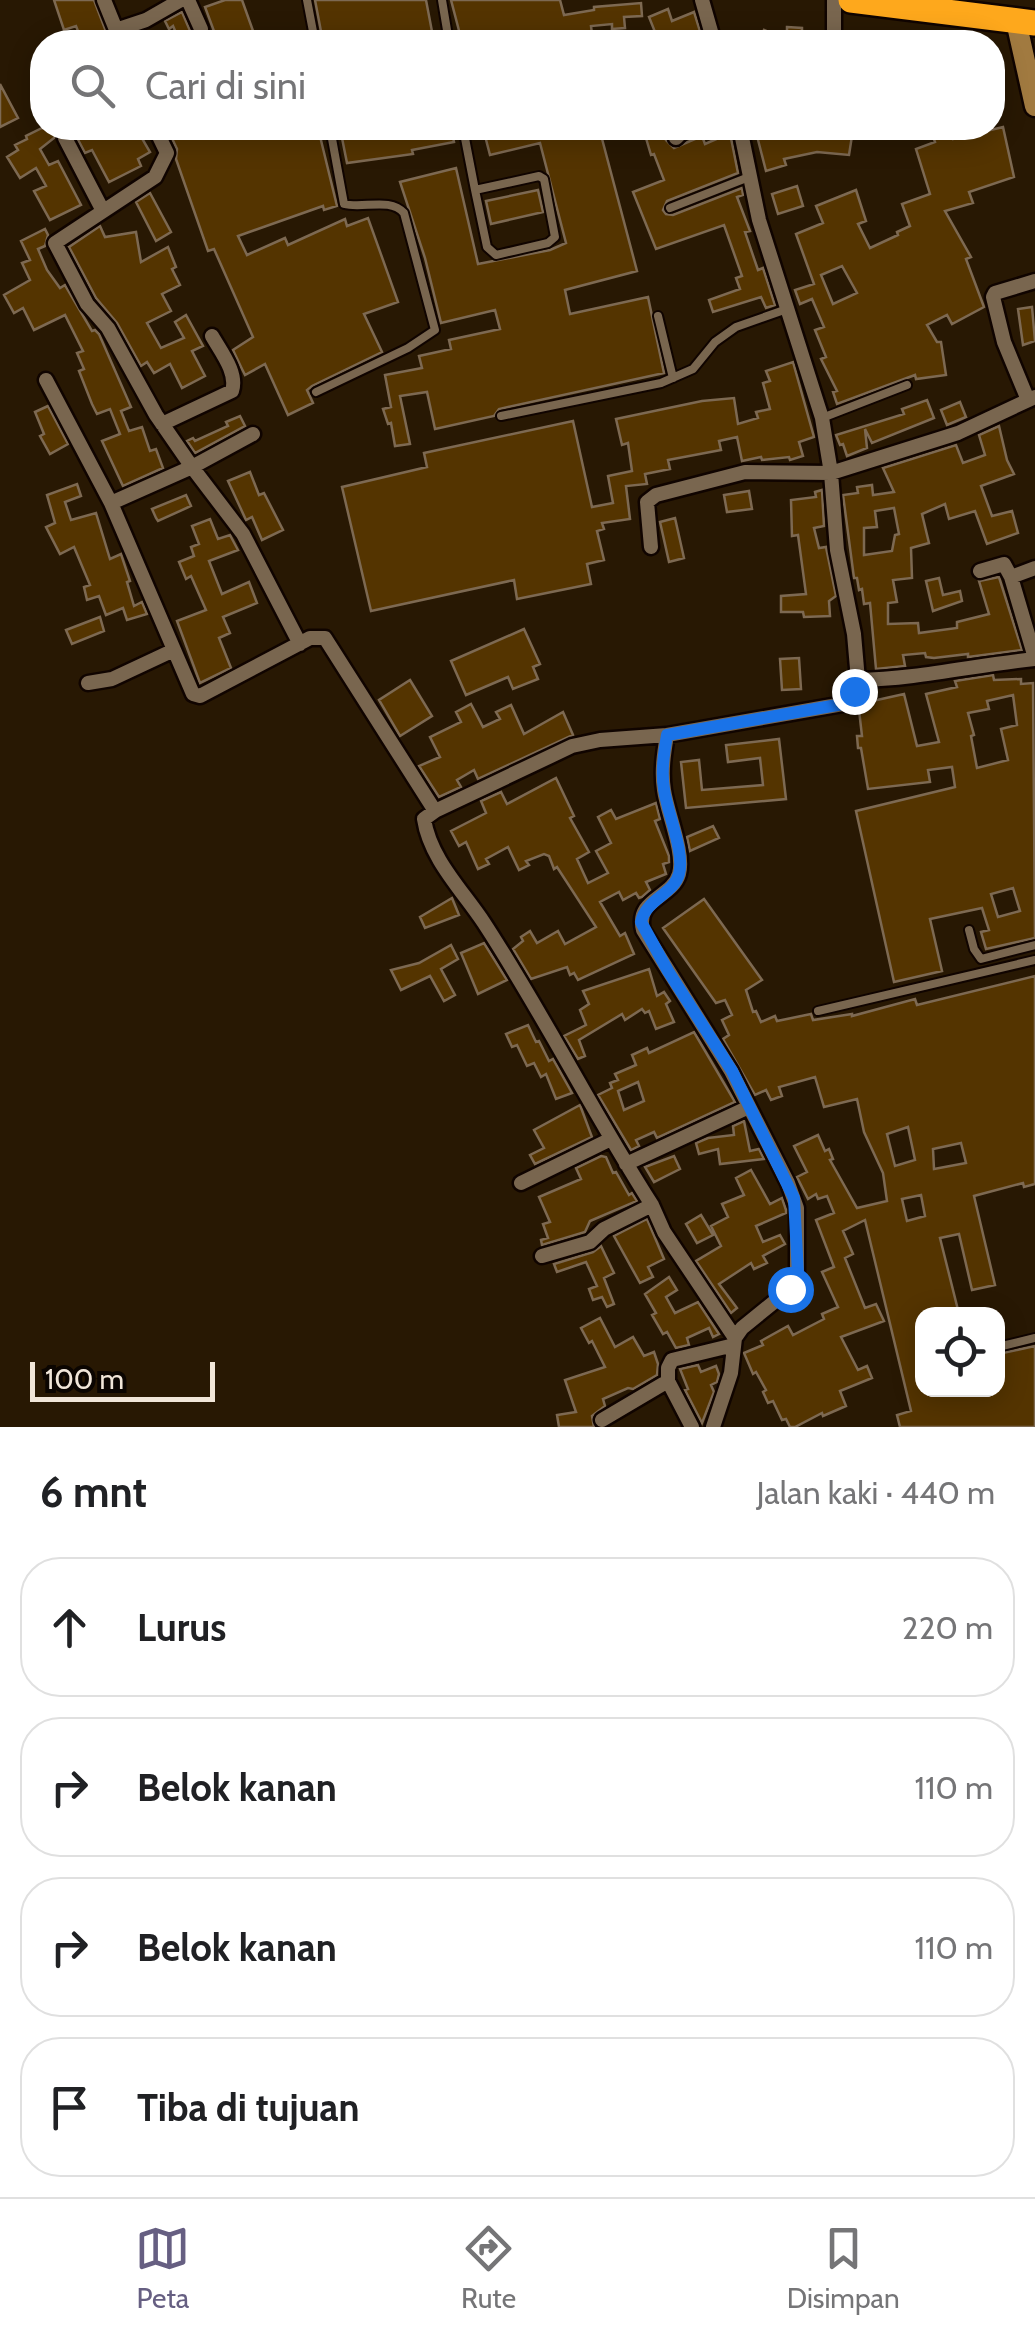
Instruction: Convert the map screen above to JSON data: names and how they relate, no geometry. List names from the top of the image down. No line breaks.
{"scale_bar":"100 m","page":{"search":"Cari di sini","scale":"100 m","heading":["6 mnt","Jalan kaki · 440 m"],"list":[["Lurus","220 m"],["Belok kanan","110 m"],["Belok kanan","110 m"],"Tiba di tujuan"],"nav":["Peta","Rute","Disimpan"]}}
